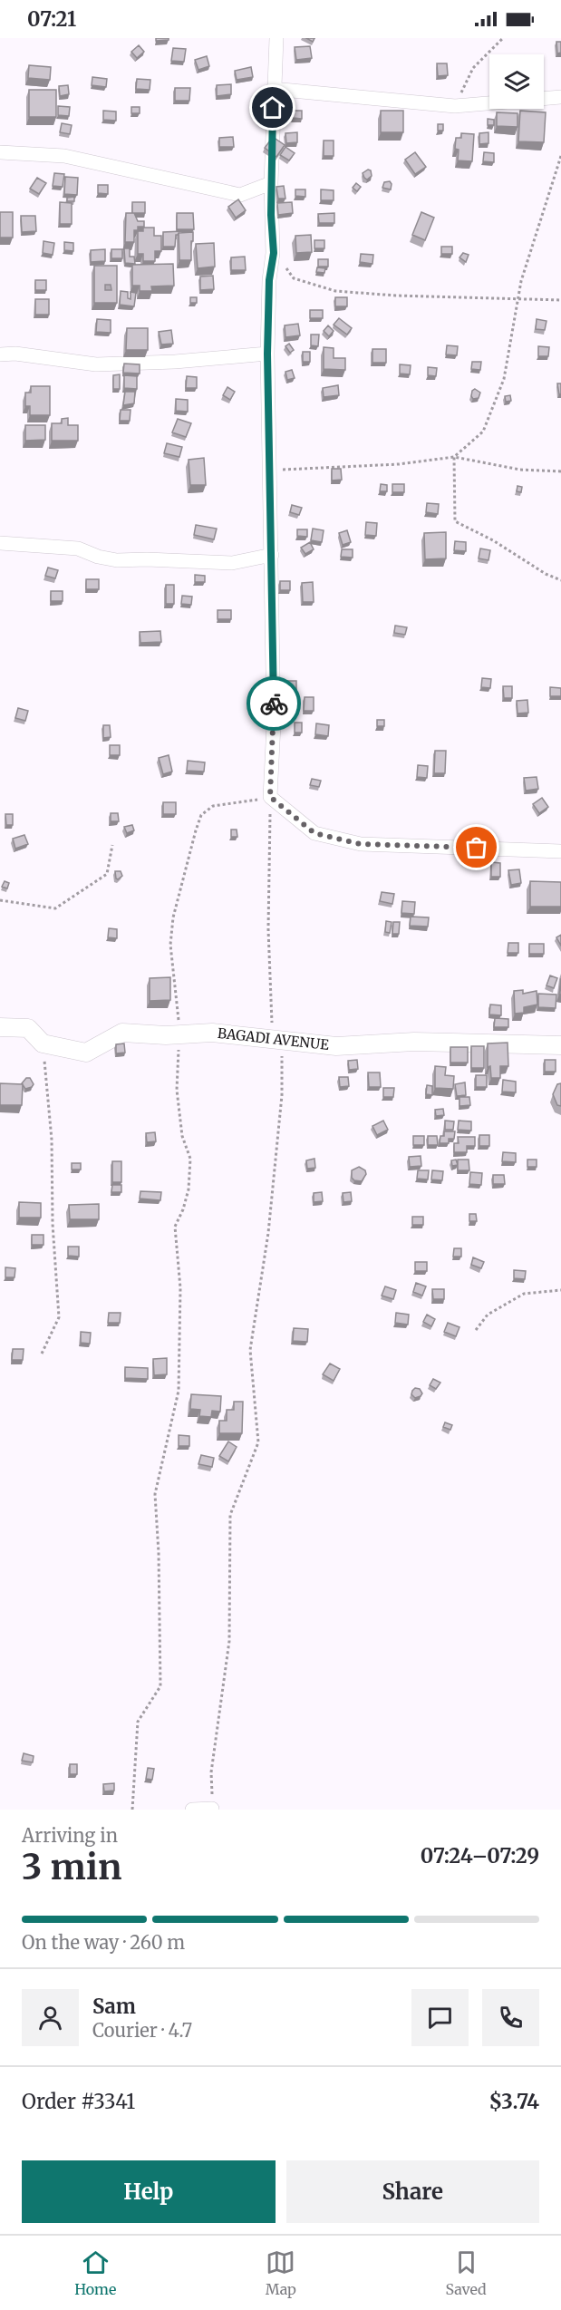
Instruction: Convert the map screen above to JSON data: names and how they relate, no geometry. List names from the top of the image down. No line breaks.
{"streets":{"street":["BAGADI AVENUE"]},"page":{"status":"07:21","heading":["3 min","Arriving in","07:24–07:29"],"panel":["Sam","Courier · 4.7","Order #3341","$3.74"],"bar":"On the way · 260 m","buttons":["Help","Share"],"tabs":["Home","Map","Saved"]}}
